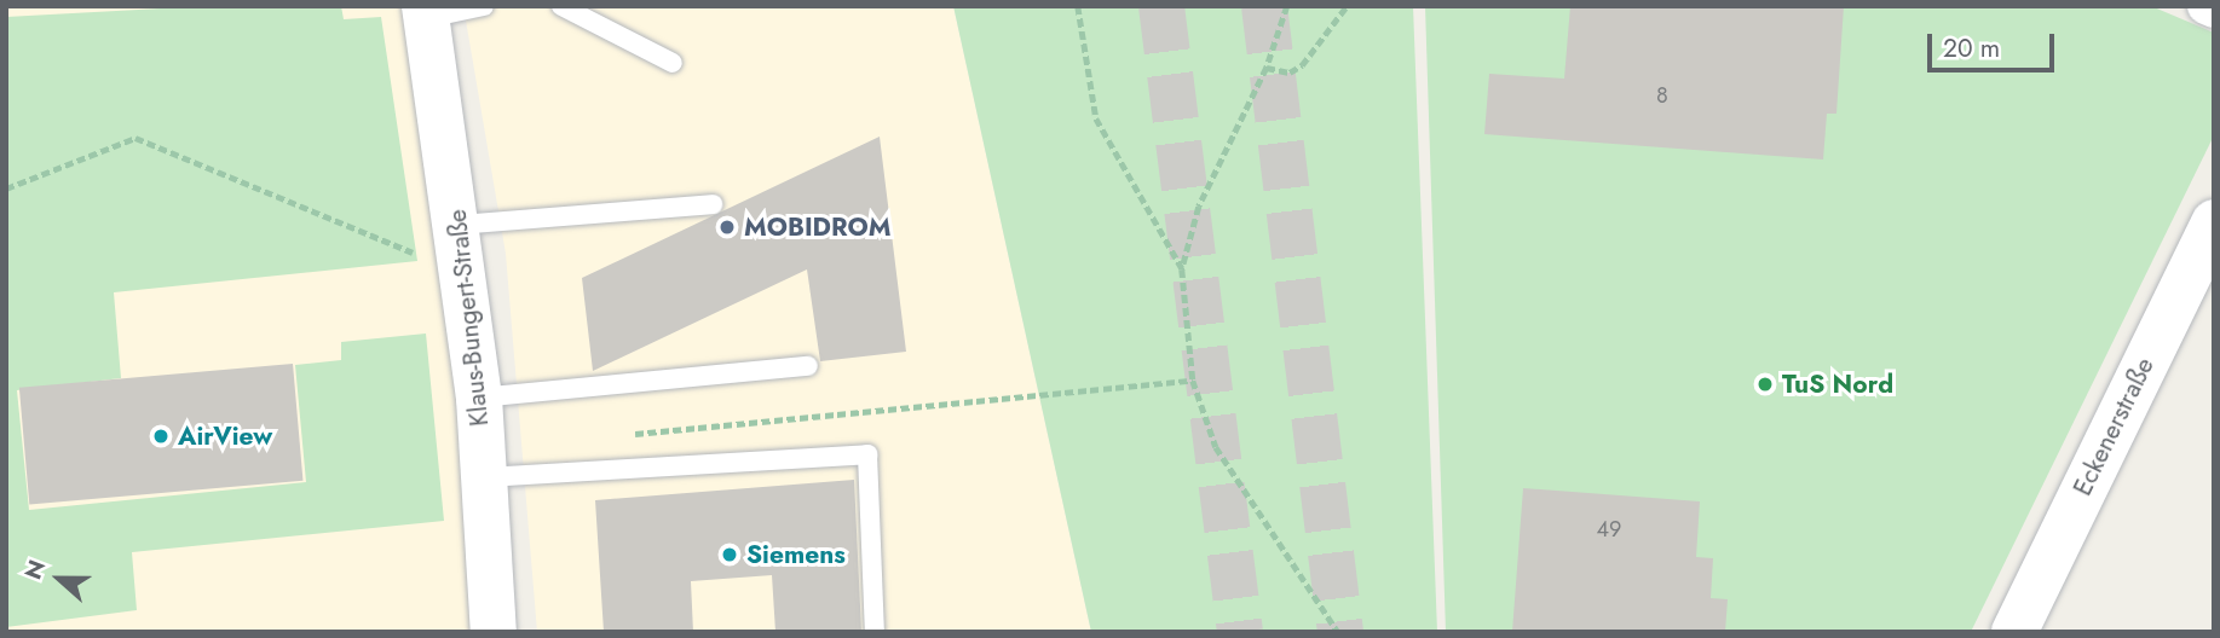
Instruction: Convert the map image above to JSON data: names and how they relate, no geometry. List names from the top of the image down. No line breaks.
{"streets":{"street":["Klaus-Bungert-Straße","Eckenerstraße"]},"places":["MOBIDROM","TuS Nord","AirView","Siemens"],"house_numbers":["8","49"],"scale_bar":"20 m","north":"left"}
